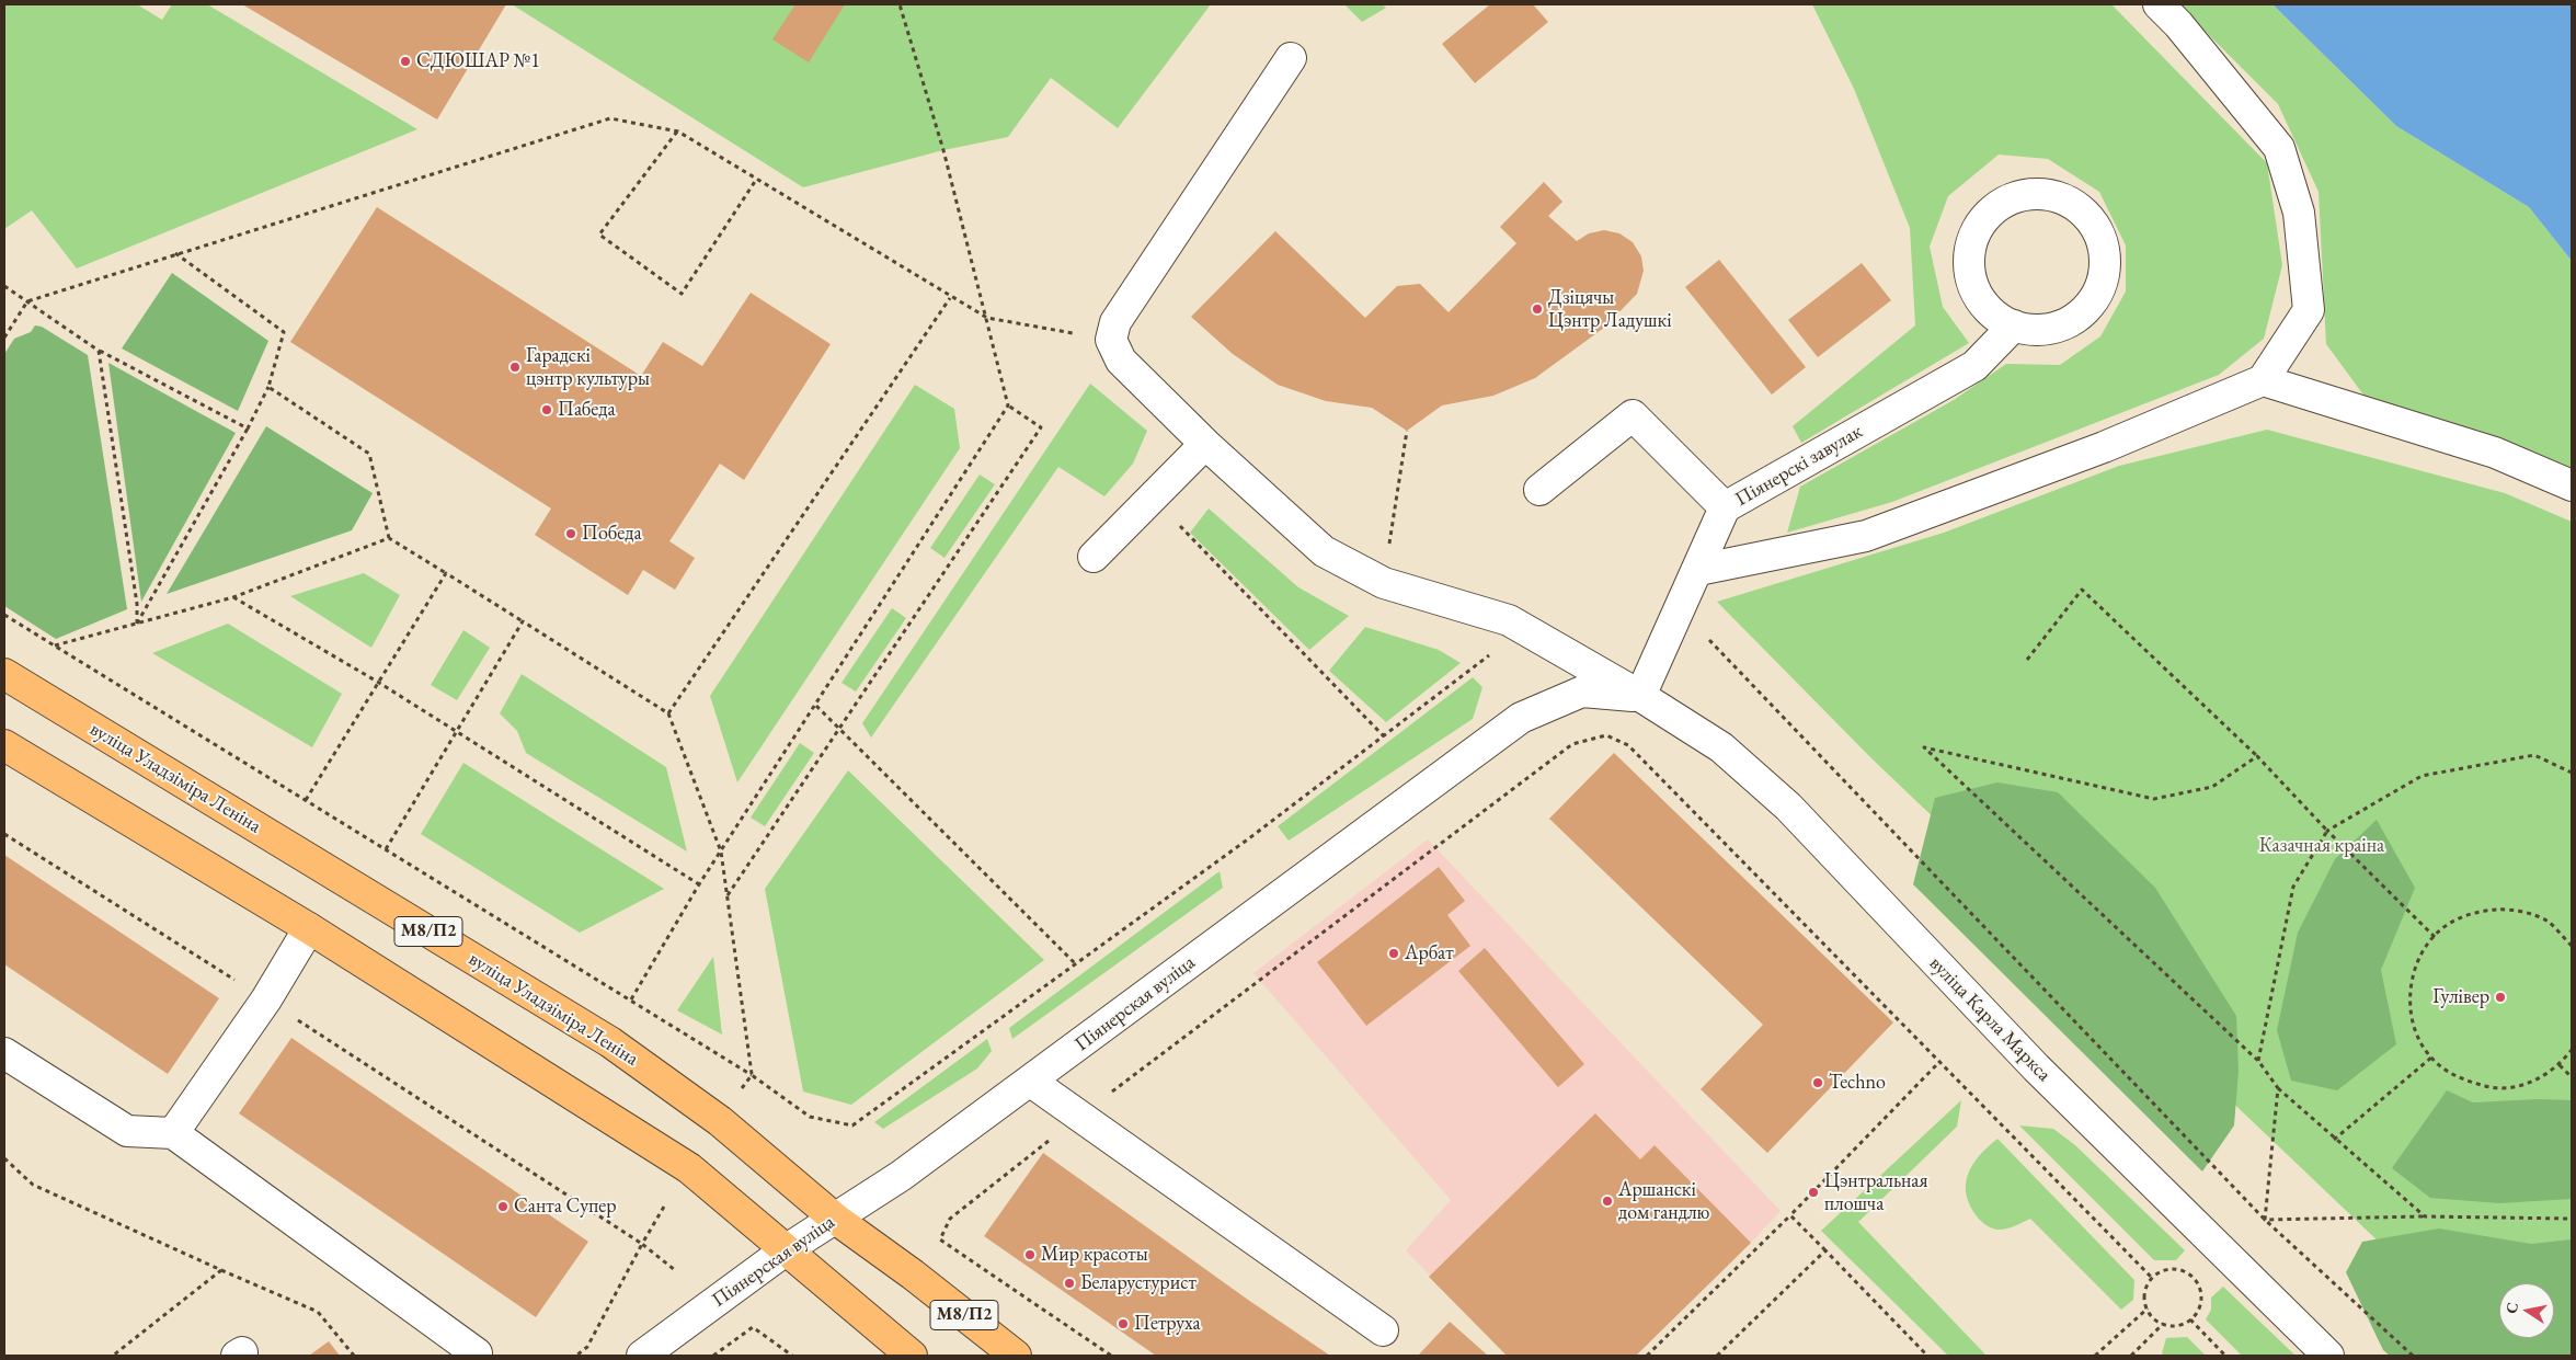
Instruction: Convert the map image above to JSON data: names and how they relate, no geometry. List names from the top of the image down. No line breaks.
{"streets":{"main road":["вуліца Уладзіміра Леніна","М8/П2"],"street":["Піянерскі завулак","Піянерская вуліца","вуліца Карла Маркса"]},"crossings":[["Піянерскі завулак","Піянерская вуліца"],["Піянерскі завулак","вуліца Карла Маркса"],["вуліца Уладзіміра Леніна","Піянерская вуліца"],["Піянерская вуліца","вуліца Карла Маркса"]],"parks":["Казачная краіна"],"places":["СДЮШАР №1","Дзіцячы Цэнтр Ладушкі","Гарадскі цэнтр культуры","Пабеда","Победа","Арбат","Гулівер","Techno","Цэнтральная плошча","Аршанскі дом гандлю","Санта Супер","Мир красоты","Беларустурист","Петруха"],"north":"left"}
